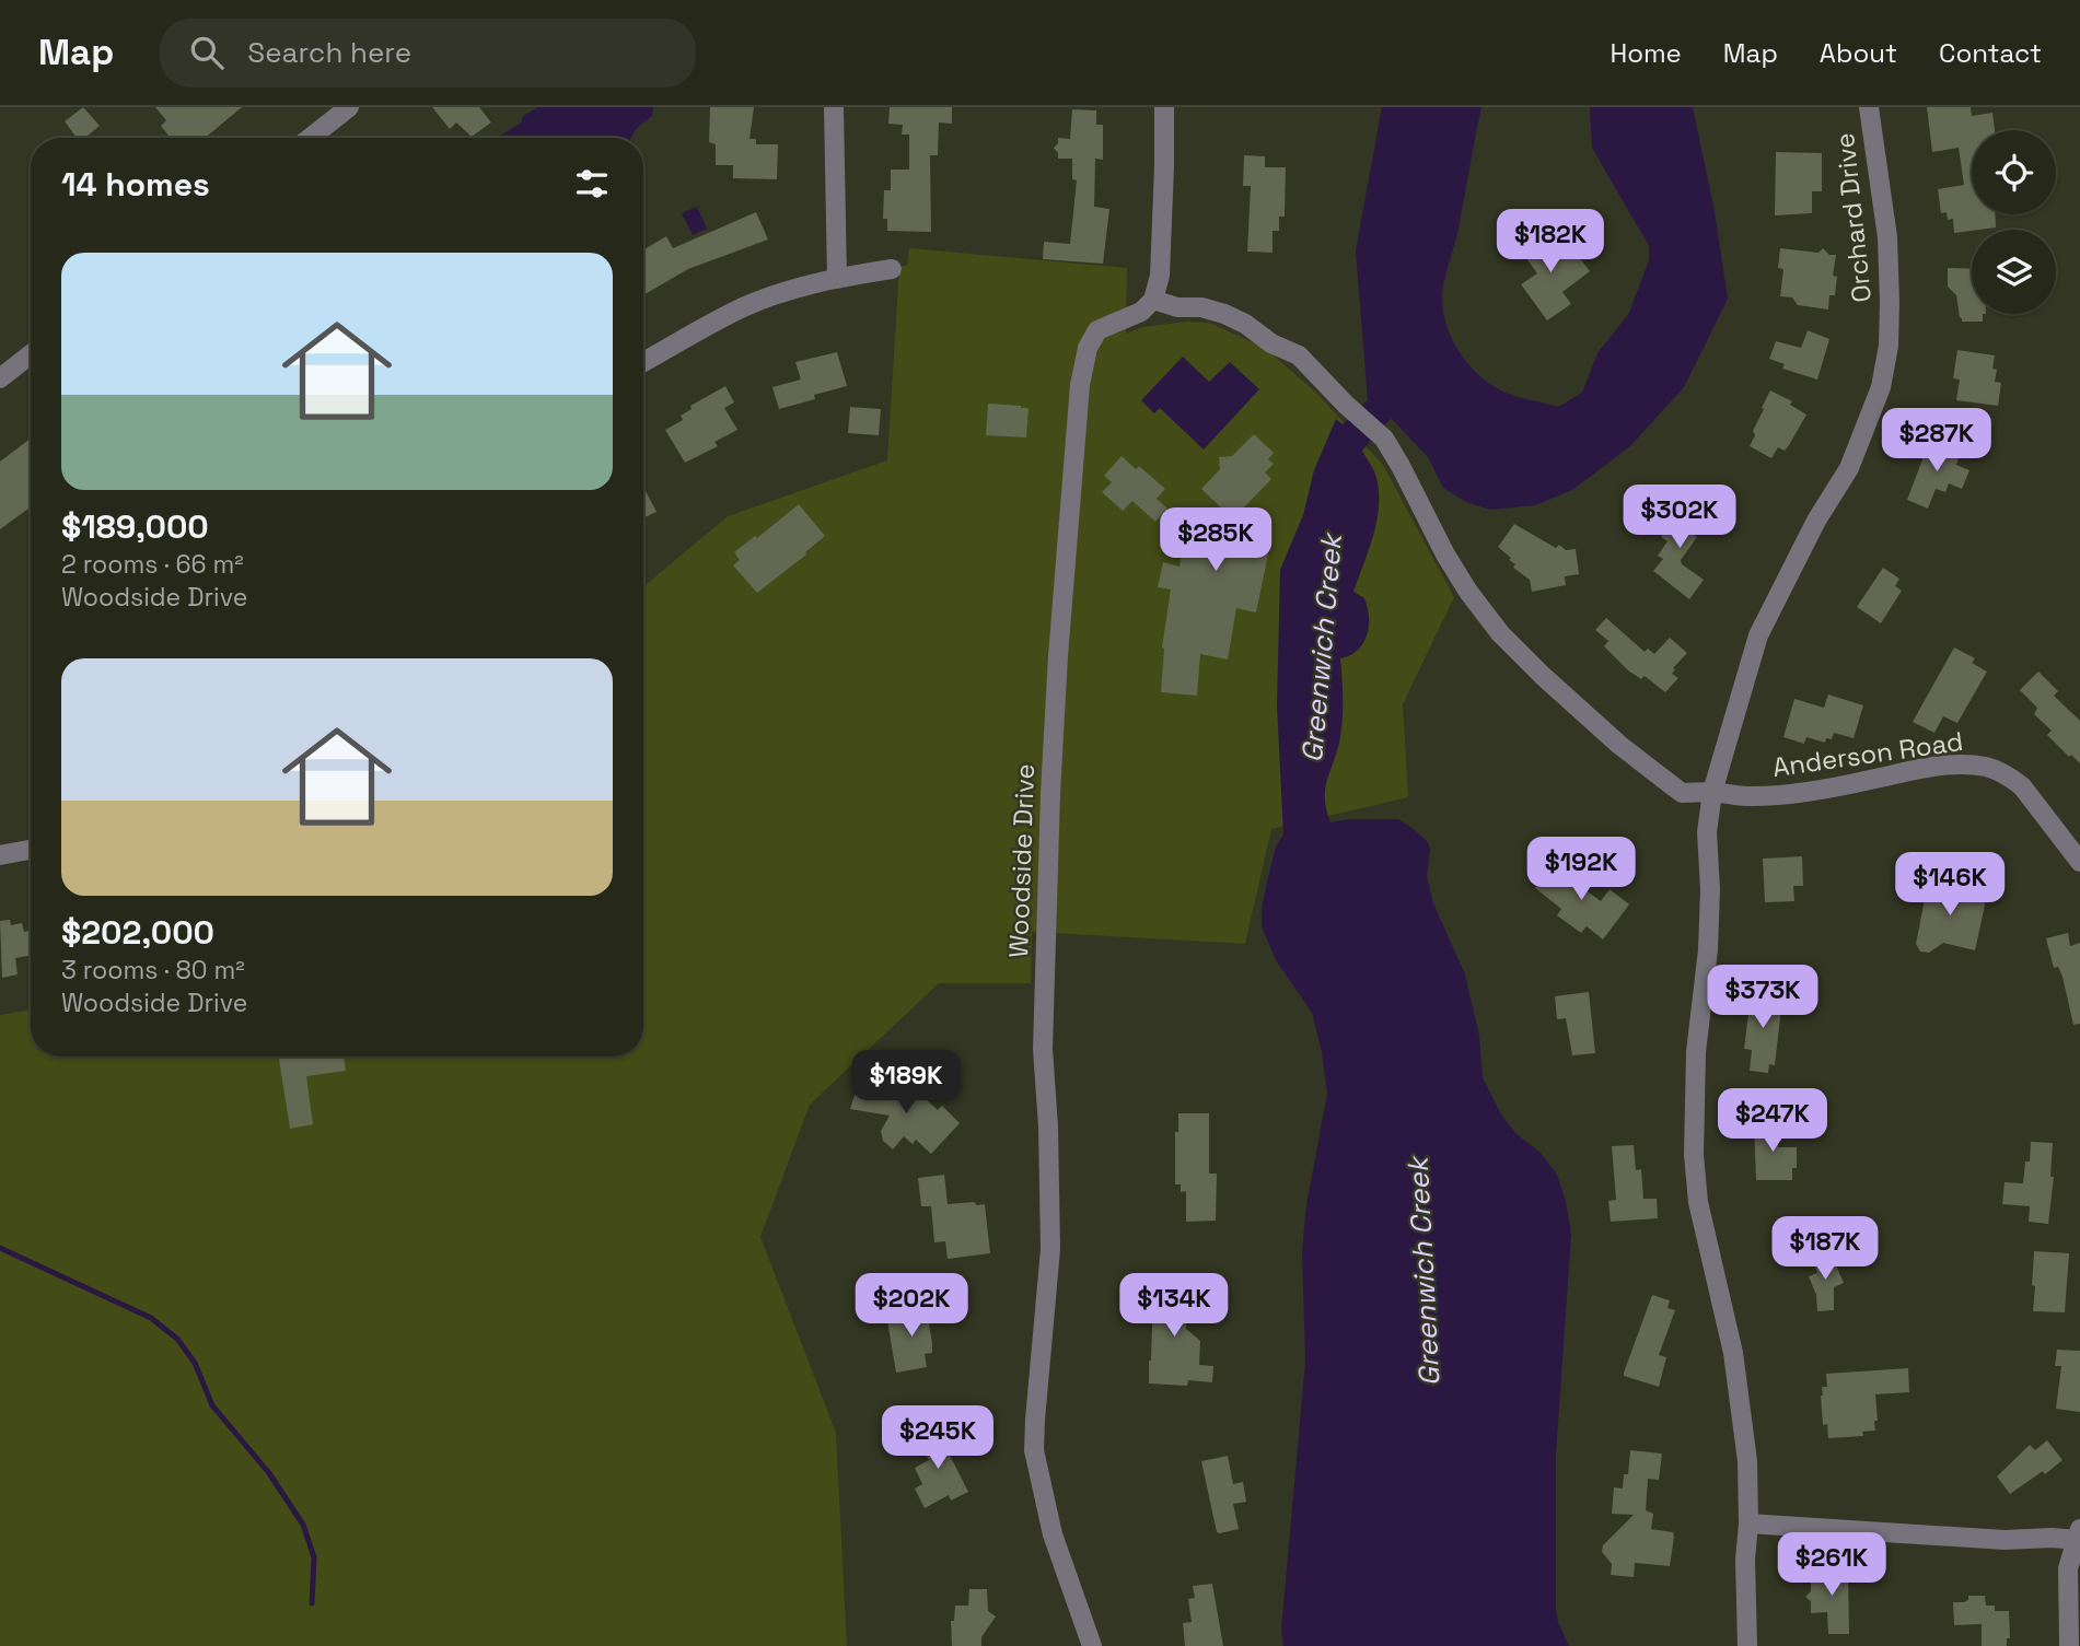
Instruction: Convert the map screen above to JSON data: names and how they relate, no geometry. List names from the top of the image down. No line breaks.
{"streets":{"street":["Orchard Drive","Anderson Road","Woodside Drive"]},"crossings":[["Orchard Drive","Anderson Road"],["Anderson Road","Woodside Drive"]],"water":["Greenwich Creek"],"page":{"header":"Map","search":"Search here","nav":["Home","Map","About","Contact"],"heading":"14 homes","price":["$182K","$287K","$302K","$285K","$192K","$146K","$373K","$189K","$247K","$187K","$202K","$134K","$245K","$261K"],"list":[{"name":"$189,000","note":"2 rooms · 66 m² · Woodside Drive"},{"name":"$202,000","note":"3 rooms · 80 m² · Woodside Drive"}]}}
